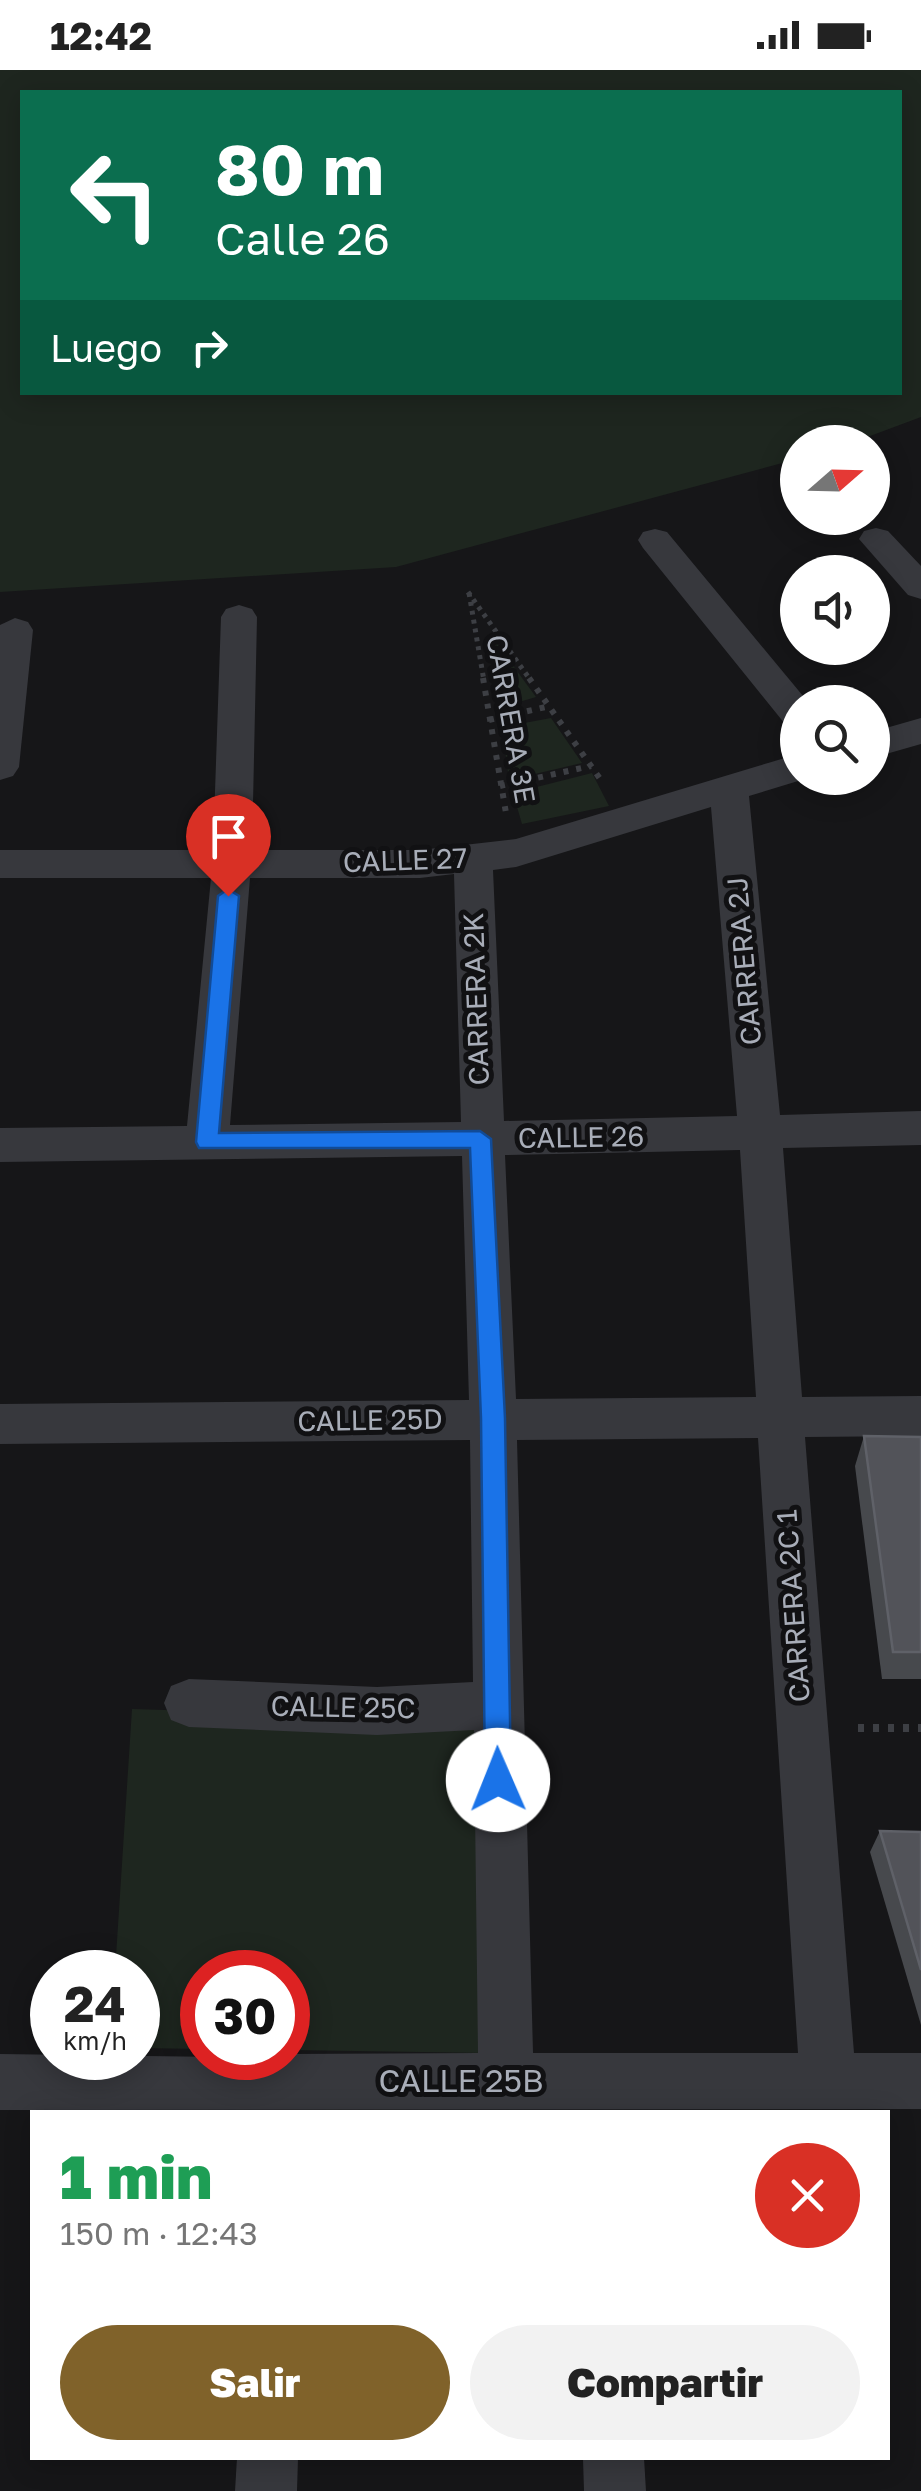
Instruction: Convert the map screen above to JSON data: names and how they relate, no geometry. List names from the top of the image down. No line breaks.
{"streets":{"street":["CALLE 27","CARRERA 2J","CARRERA 2K","CALLE 26","CALLE 25D","CARRERA 2C 1","CALLE 25C","CALLE 25B"],"path":["CARRERA 3E"]},"crossings":[["CARRERA 3E","CALLE 27"],["CALLE 27","CARRERA 2J"],["CALLE 27","CARRERA 2K"],["CARRERA 2J","CALLE 26"],["CARRERA 2J","CARRERA 2C 1"],["CARRERA 2K","CALLE 26"],["CARRERA 2K","CALLE 25D"],["CARRERA 2K","CALLE 25C"],["CARRERA 2K","CALLE 25B"],["CALLE 26","CARRERA 2C 1"],["CALLE 25D","CARRERA 2C 1"],["CARRERA 2C 1","CALLE 25B"]],"north":"right","page":{"status":"12:42","turn":["80 m","Calle 26"],"then":"Luego","speed":"24 km/h","limit":"30","heading":["1 min","150 m · 12:43"],"buttons":["Salir","Compartir"]}}
